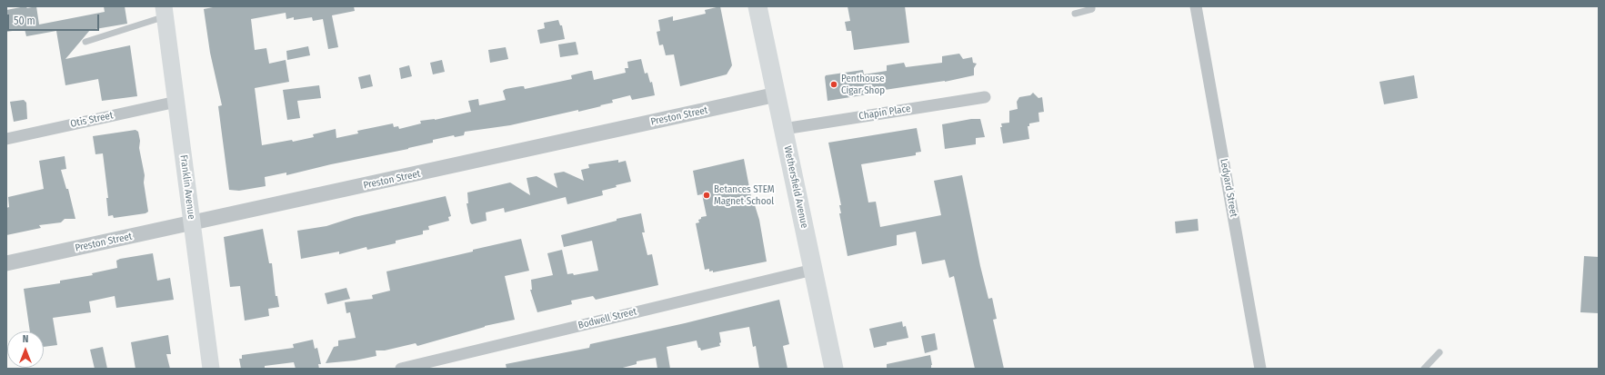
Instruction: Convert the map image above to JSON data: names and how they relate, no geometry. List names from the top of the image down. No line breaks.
{"streets":{"main road":["Franklin Avenue","Wethersfield Avenue"],"street":["Chapin Place","Preston Street","Otis Street","Ledyard Street","Bodwell Street"]},"crossings":[["Chapin Place","Wethersfield Avenue"],["Preston Street","Franklin Avenue"],["Preston Street","Wethersfield Avenue"],["Otis Street","Franklin Avenue"],["Wethersfield Avenue","Bodwell Street"]],"places":["Penthouse Cigar Shop","Betances STEM Magnet School"],"scale_bar":"50 m","north":"top"}
